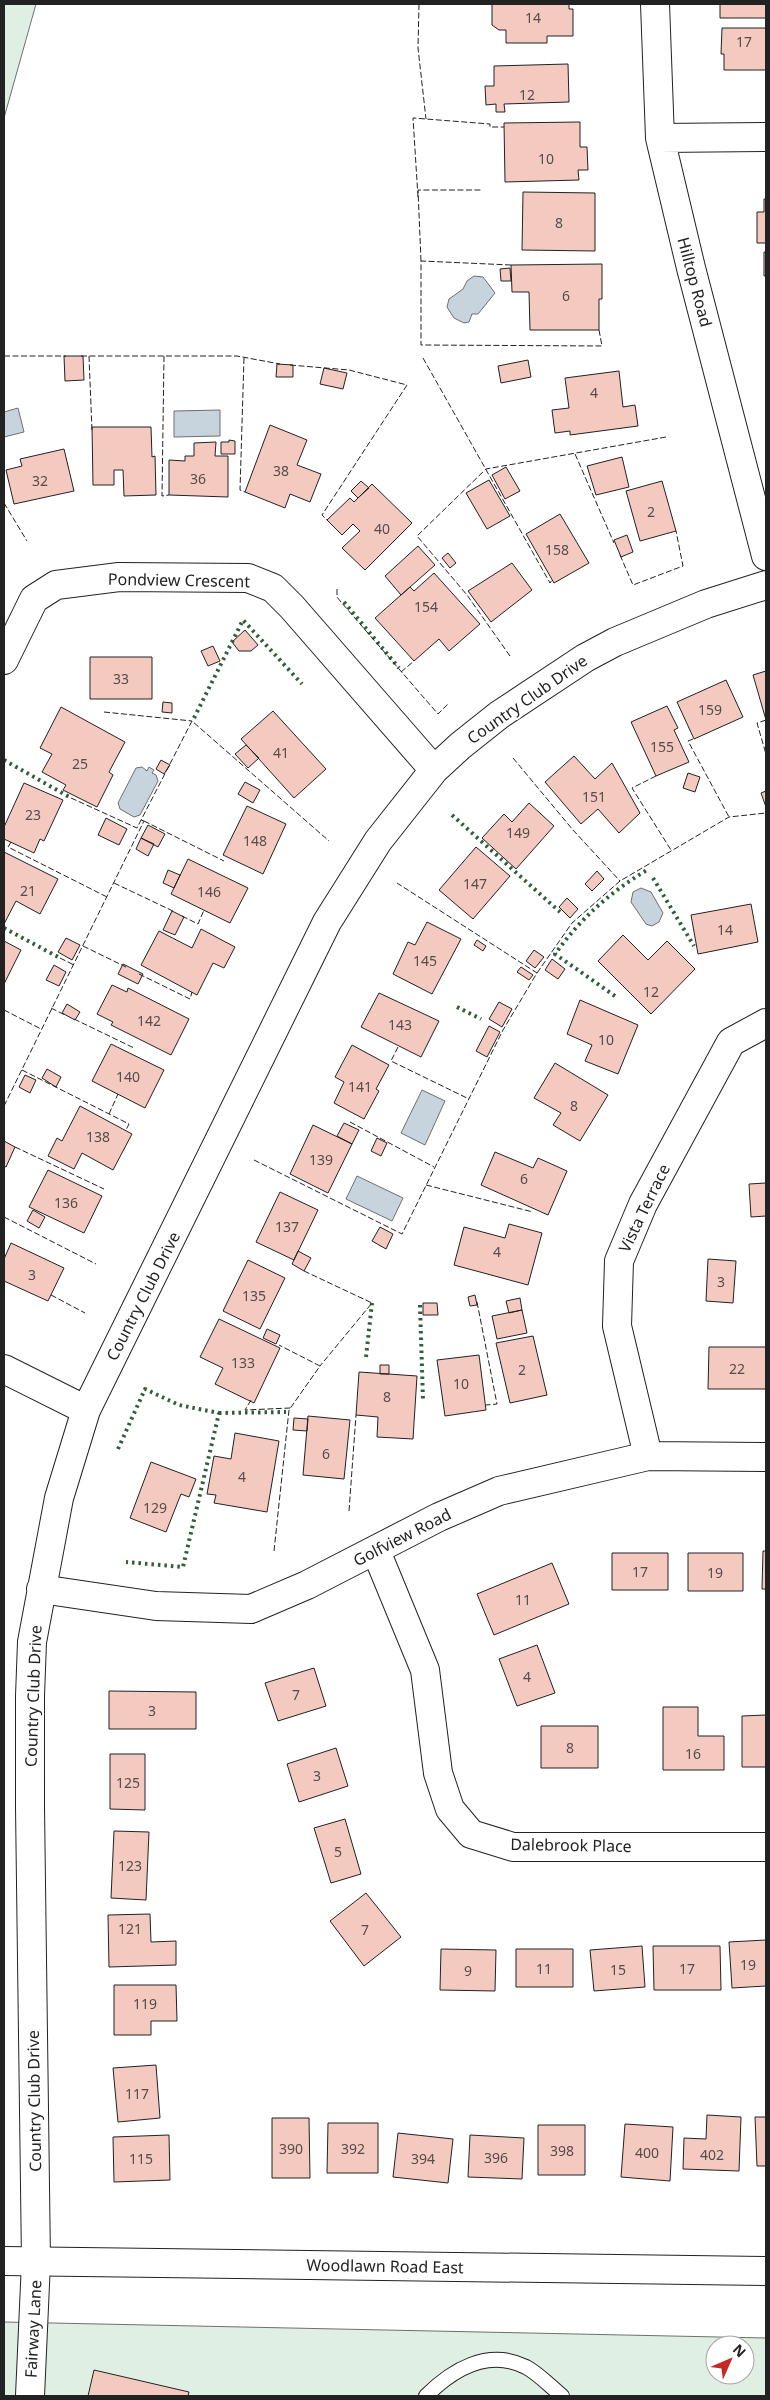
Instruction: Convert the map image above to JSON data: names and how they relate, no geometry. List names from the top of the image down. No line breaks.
{"streets":{"street":["Hilltop Road","Pondview Crescent","Country Club Drive","Vista Terrace","Golfview Road","Dalebrook Place","Woodlawn Road East","Fairway Lane"]},"crossings":[["Pondview Crescent","Country Club Drive"],["Country Club Drive","Golfview Road"],["Country Club Drive","Woodlawn Road East"],["Country Club Drive","Fairway Lane"],["Vista Terrace","Golfview Road"],["Golfview Road","Dalebrook Place"],["Woodlawn Road East","Fairway Lane"]],"house_numbers":["14","17","12","10","8","6","4","38","36","32","2","40","158","154","33","159","155","41","25","151","23","149","148","147","21","146","14","145","12","142","143","10","140","141","8","138","139","6","136","137","4","3","3","135","133","22","2","10","8","6","4","129","17","19","11","4","7","3","8","16","3","125","5","123","121","7","19","11","17","15","9","119","117","390","392","398","400","402","396","115","394"],"north":"top right"}
